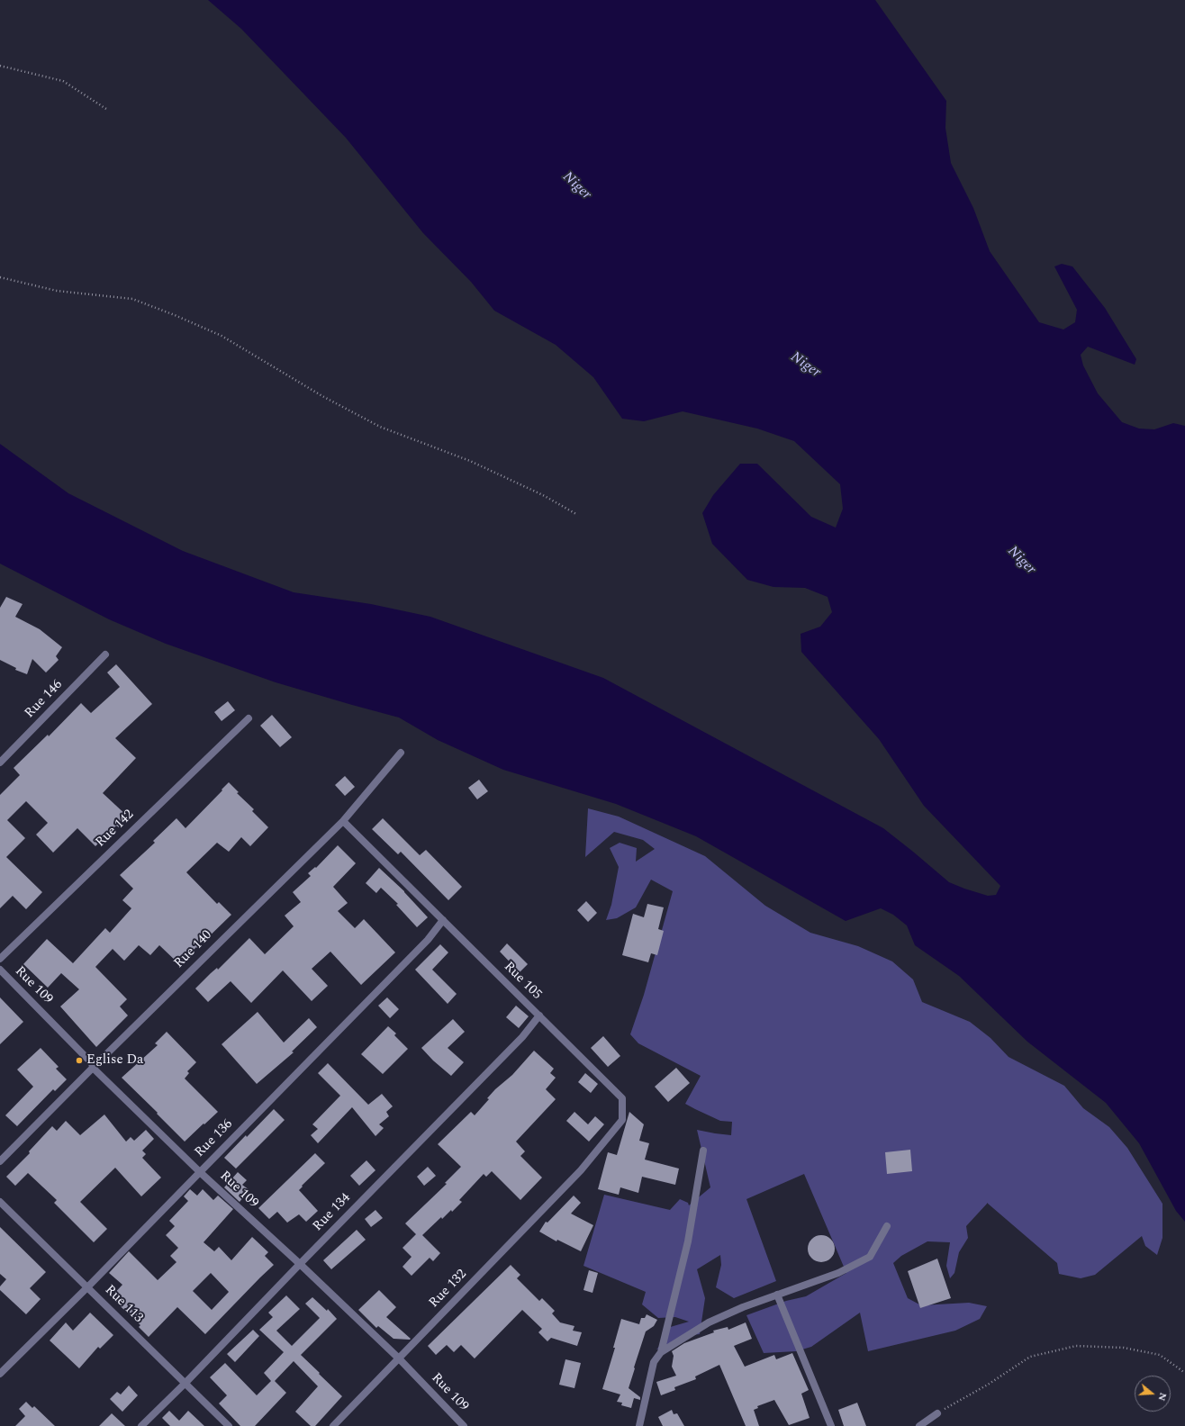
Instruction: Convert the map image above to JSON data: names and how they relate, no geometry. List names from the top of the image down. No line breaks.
{"streets":{"street":["Rue 146","Rue 142","Rue 140","Rue 105","Rue 109","Rue 136","Rue 134","Rue 132","Rue 113"]},"crossings":[["Rue 140","Rue 105"],["Rue 140","Rue 109"],["Rue 105","Rue 136"],["Rue 105","Rue 134"],["Rue 105","Rue 132"],["Rue 109","Rue 136"],["Rue 109","Rue 134"],["Rue 109","Rue 132"],["Rue 136","Rue 113"],["Rue 134","Rue 113"]],"water":["Niger"],"places":["Eglise Da"],"north":"right"}
